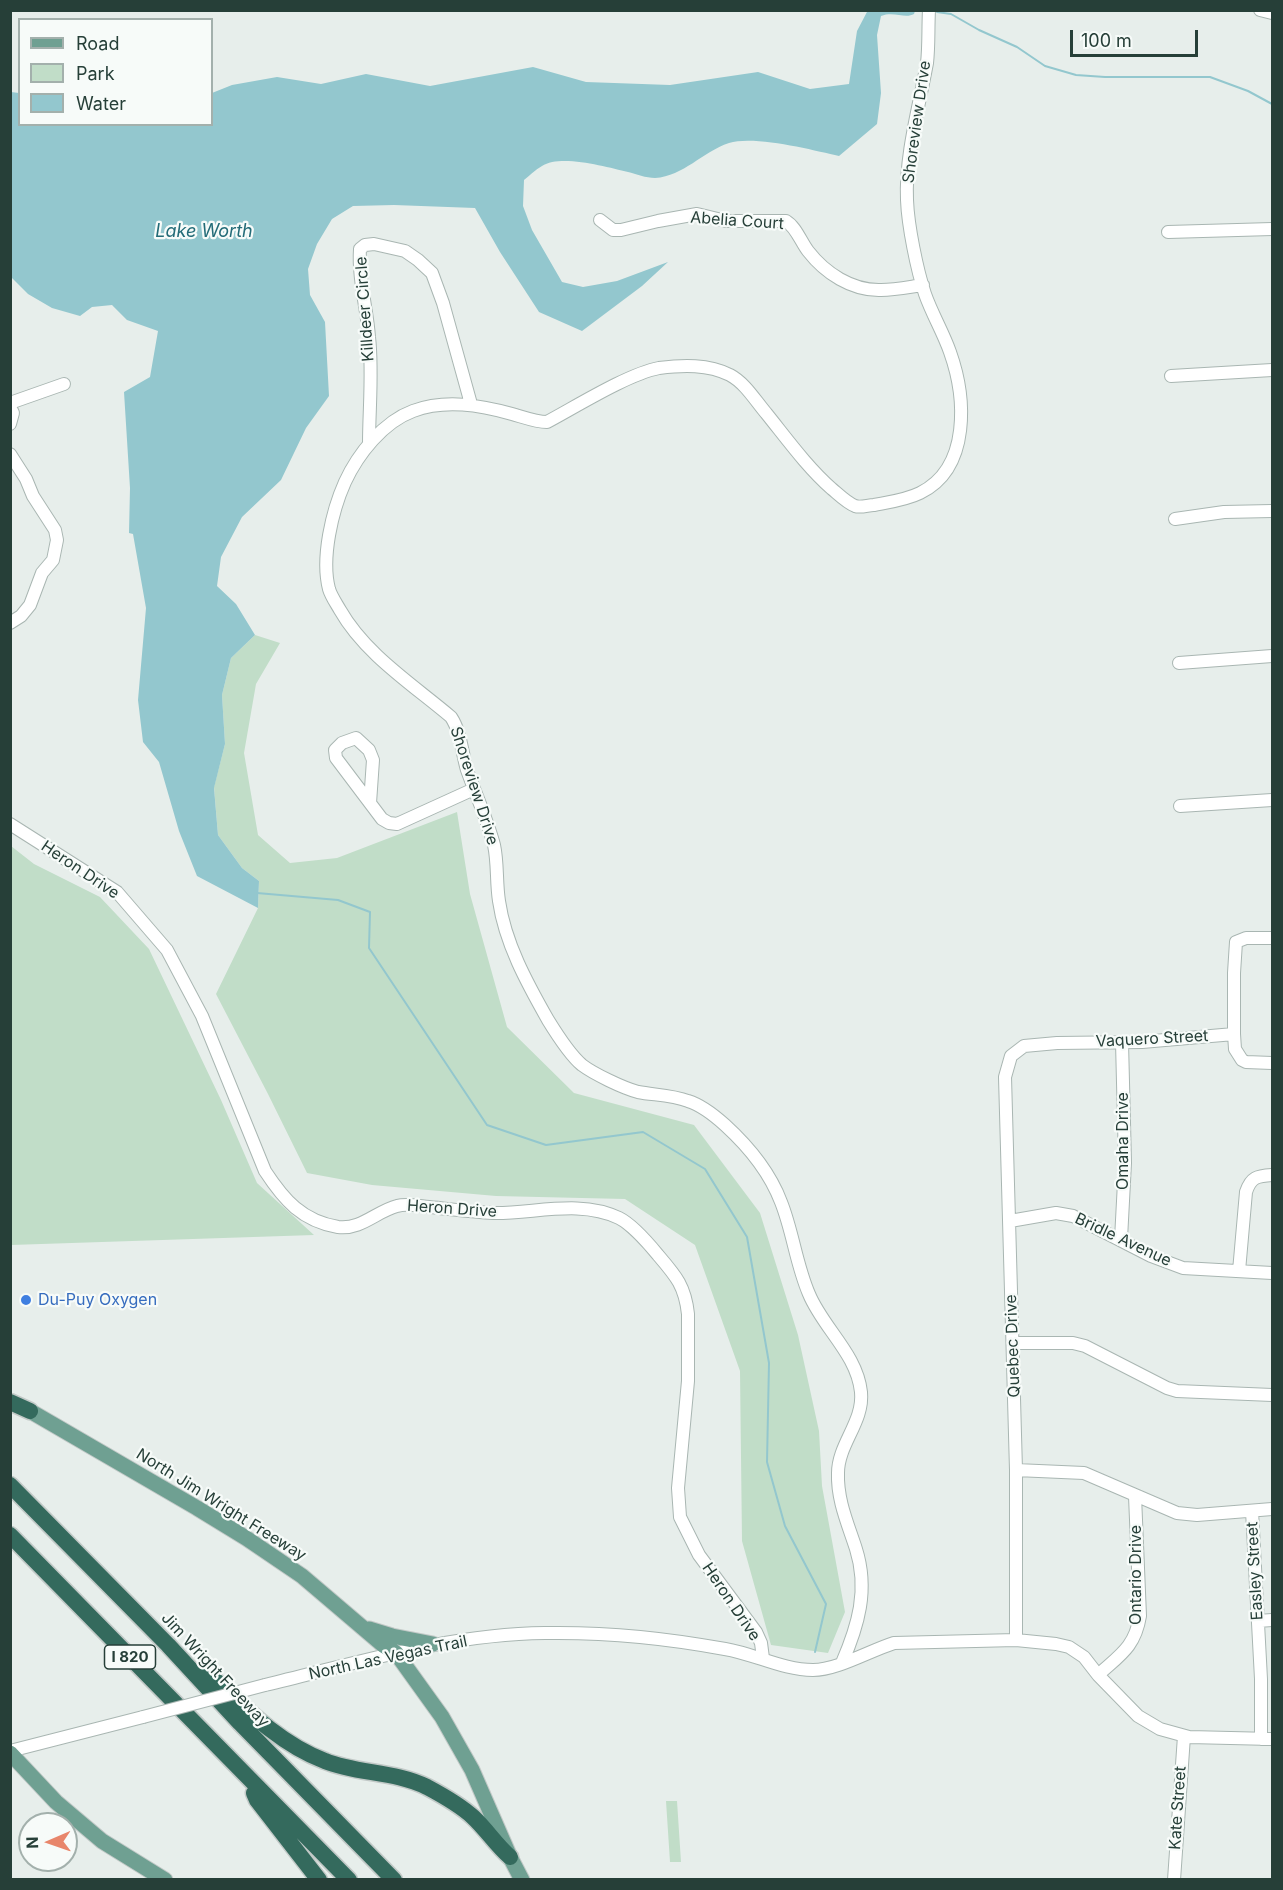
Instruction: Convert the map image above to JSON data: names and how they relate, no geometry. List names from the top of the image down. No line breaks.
{"streets":{"highway":["I 820","Jim Wright Freeway"],"main road":["North Jim Wright Freeway"],"street":["Shoreview Drive","Abelia Court","Killdeer Circle","Heron Drive","Vaquero Street","Omaha Drive","Bridle Avenue","Quebec Drive","Easley Street","Ontario Drive","North Las Vegas Trail","Kate Street"]},"crossings":[["Shoreview Drive","Abelia Court"],["Shoreview Drive","Killdeer Circle"],["Shoreview Drive","North Las Vegas Trail"],["Heron Drive","North Las Vegas Trail"],["Vaquero Street","Omaha Drive"],["Vaquero Street","Quebec Drive"],["Omaha Drive","Bridle Avenue"],["Bridle Avenue","Quebec Drive"],["Quebec Drive","North Las Vegas Trail"],["North Jim Wright Freeway","North Las Vegas Trail"],["Easley Street","North Las Vegas Trail"],["Ontario Drive","North Las Vegas Trail"],["North Las Vegas Trail","Kate Street"]],"water":["Lake Worth"],"places":["Du-Puy Oxygen"],"legend":["Road","Park","Water"],"scale_bar":"100 m","north":"left"}
